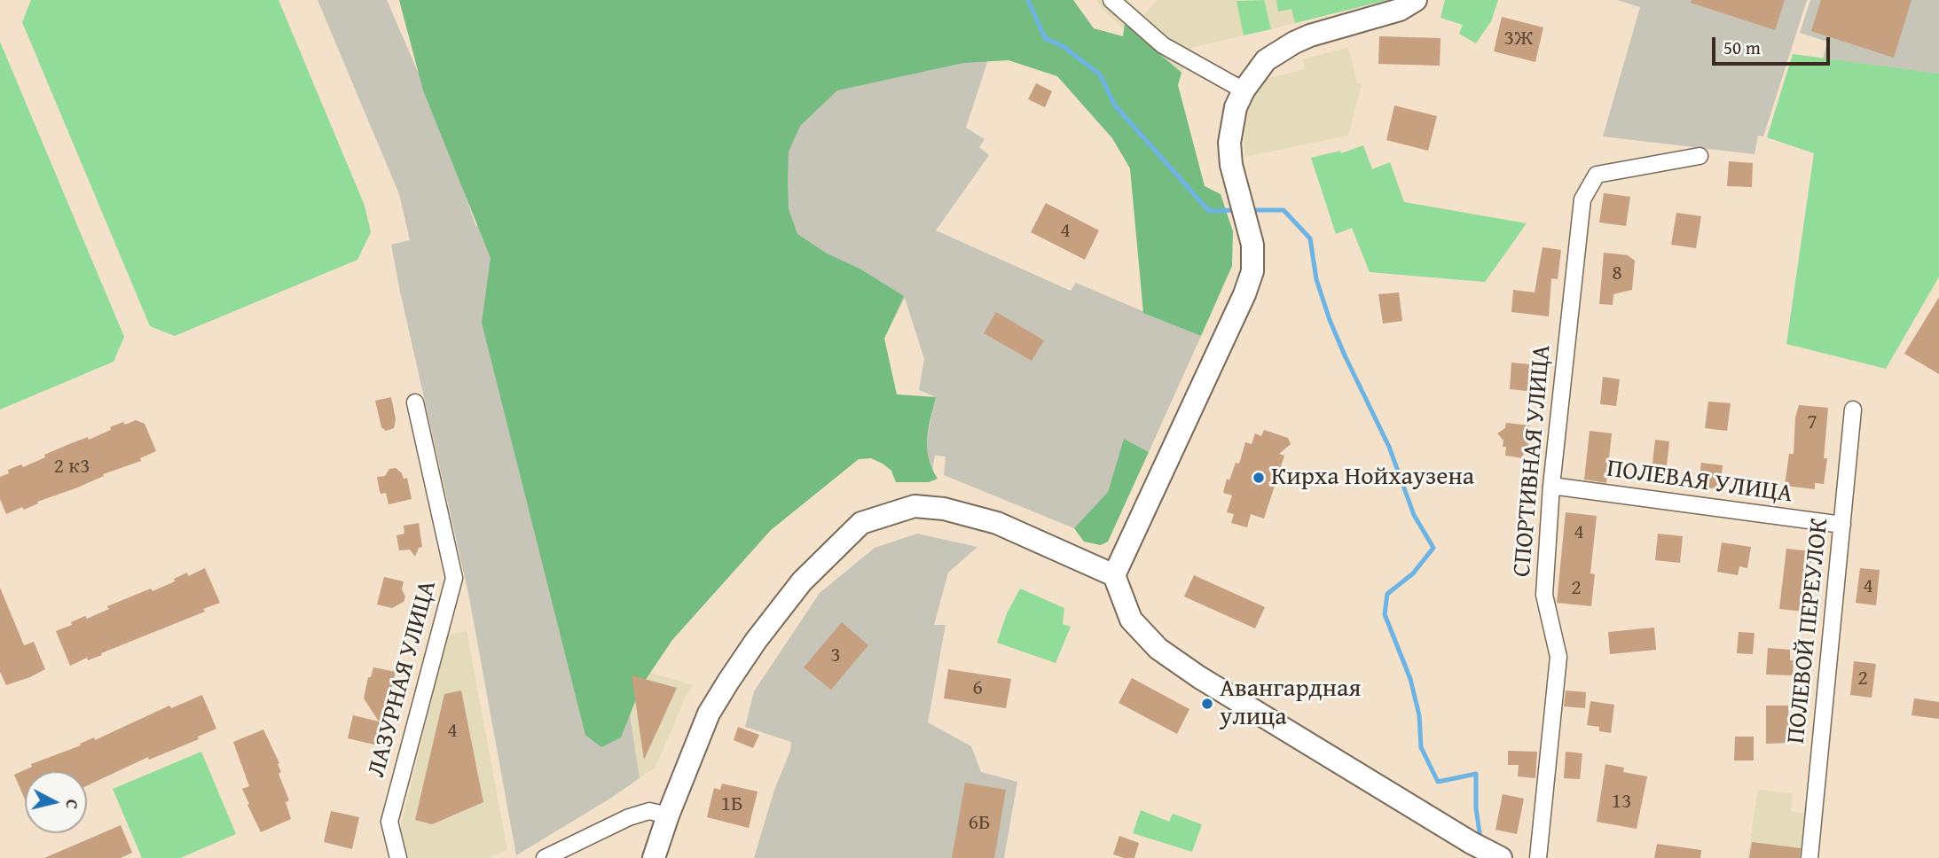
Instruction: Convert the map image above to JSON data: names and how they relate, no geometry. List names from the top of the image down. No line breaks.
{"streets":{"street":["СПОРТИВНАЯ УЛИЦА","ПОЛЕВАЯ УЛИЦА","ПОЛЕВОЙ ПЕРЕУЛОК","ЛАЗУРНАЯ УЛИЦА"]},"crossings":[["СПОРТИВНАЯ УЛИЦА","ПОЛЕВАЯ УЛИЦА"],["ПОЛЕВАЯ УЛИЦА","ПОЛЕВОЙ ПЕРЕУЛОК"]],"places":["Кирха Нойхаузена","Авангардная улица"],"house_numbers":["3Ж","4","8","7","2 к3","4","4","2","3","2","6","4","13","1Б","6Б"],"scale_bar":"50 m","north":"right"}
